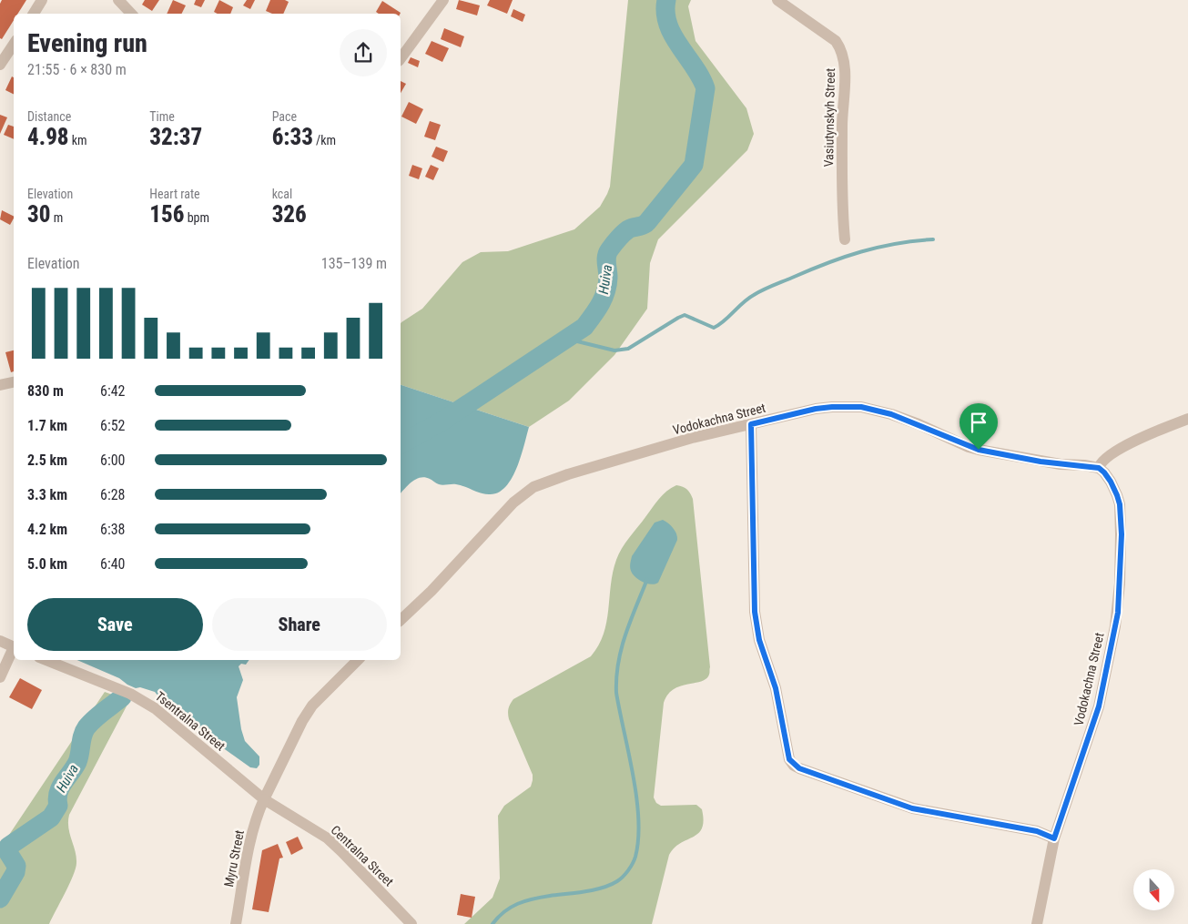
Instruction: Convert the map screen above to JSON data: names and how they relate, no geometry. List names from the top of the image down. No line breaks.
{"streets":{"street":["Vasiutynskyh Street","Vodokachna Street","Tsentralna Street","Centralna Street","Myru Street"]},"crossings":[["Tsentralna Street","Centralna Street"],["Tsentralna Street","Myru Street"],["Centralna Street","Myru Street"]],"water":["Huiva"],"north":"bottom","page":{"heading":["Evening run","21:55 · 6 × 830 m"],"stats":[["Distance","4.98 km"],["Time","32:37"],["Pace","6:33 /km"],["Elevation","30 m"],["Heart rate","156 bpm"],["kcal","326"]],"chart":["Elevation","135–139 m"],"list":[{"name":"830 m","note":"6:42"},{"name":"1.7 km","note":"6:52"},{"name":"2.5 km","note":"6:00"},{"name":"3.3 km","note":"6:28"},{"name":"4.2 km","note":"6:38"},{"name":"5.0 km","note":"6:40"}],"buttons":["Save","Share"]}}
